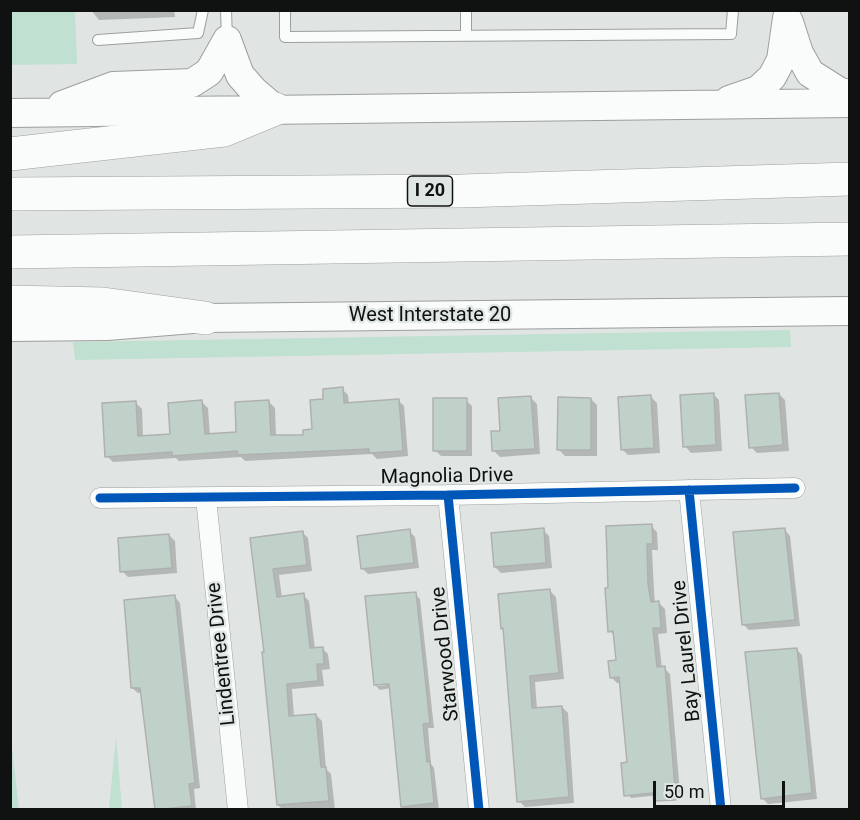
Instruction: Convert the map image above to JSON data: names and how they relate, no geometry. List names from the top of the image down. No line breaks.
{"streets":{"highway":["I 20"],"main road":["West Interstate 20"],"street":["Magnolia Drive","Bay Laurel Drive","Lindentree Drive","Starwood Drive"]},"crossings":[["Magnolia Drive","Bay Laurel Drive"],["Magnolia Drive","Lindentree Drive"],["Magnolia Drive","Starwood Drive"]],"scale_bar":"50 m"}
